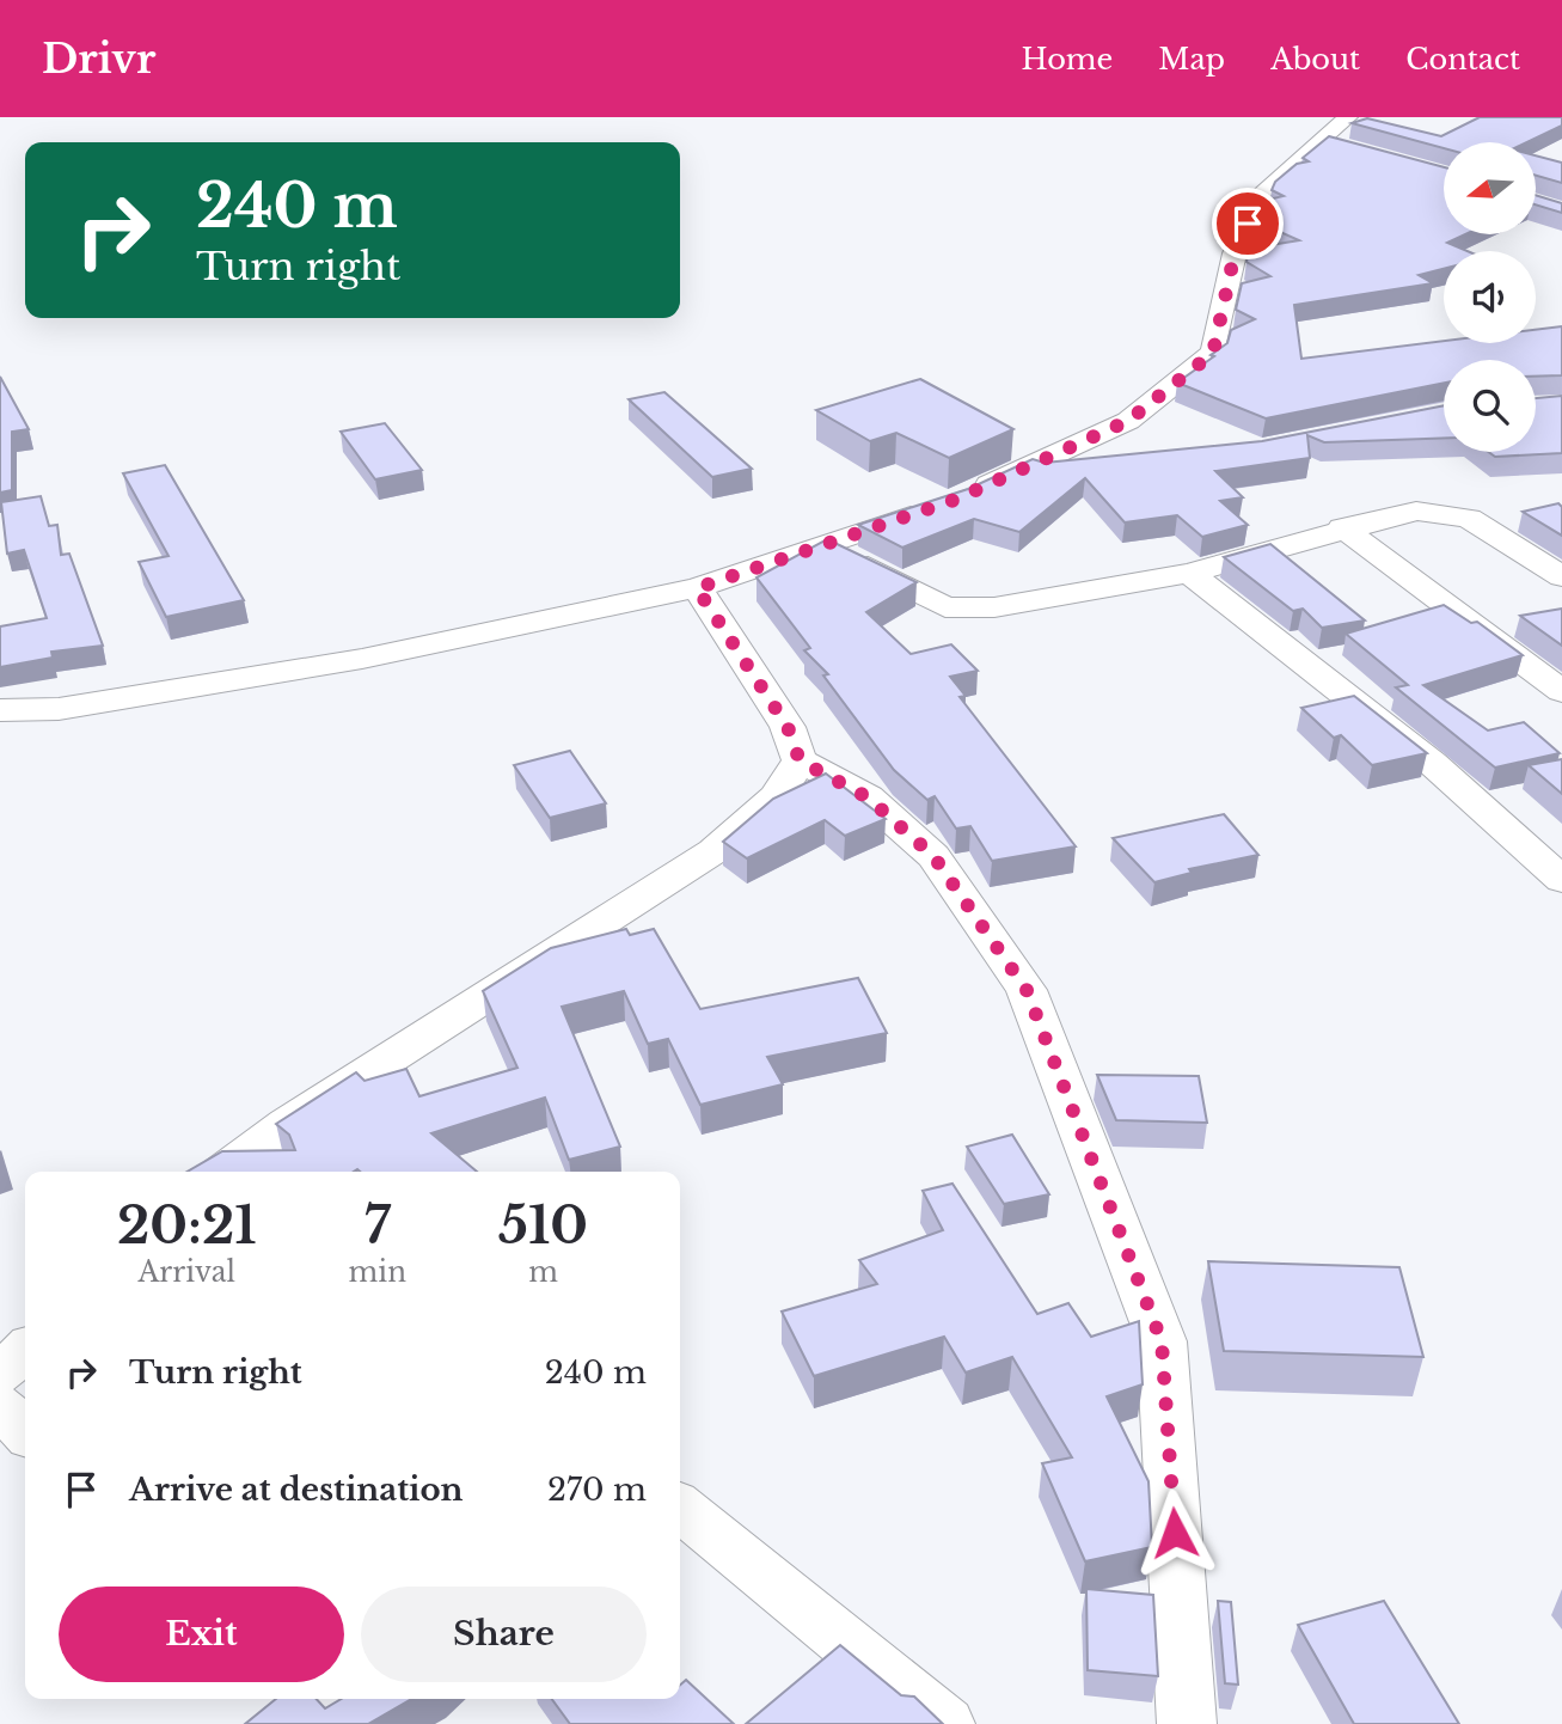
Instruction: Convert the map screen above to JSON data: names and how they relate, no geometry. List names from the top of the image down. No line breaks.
{"north":"left","page":{"header":"Drivr","nav":["Home","Map","About","Contact"],"turn":["240 m","Turn right"],"eta":["20:21","Arrival","7","min","510","m"],"list":[{"name":"Turn right","value":"240 m"},{"name":"Arrive at destination","value":"270 m"}],"buttons":["Exit","Share"]}}
